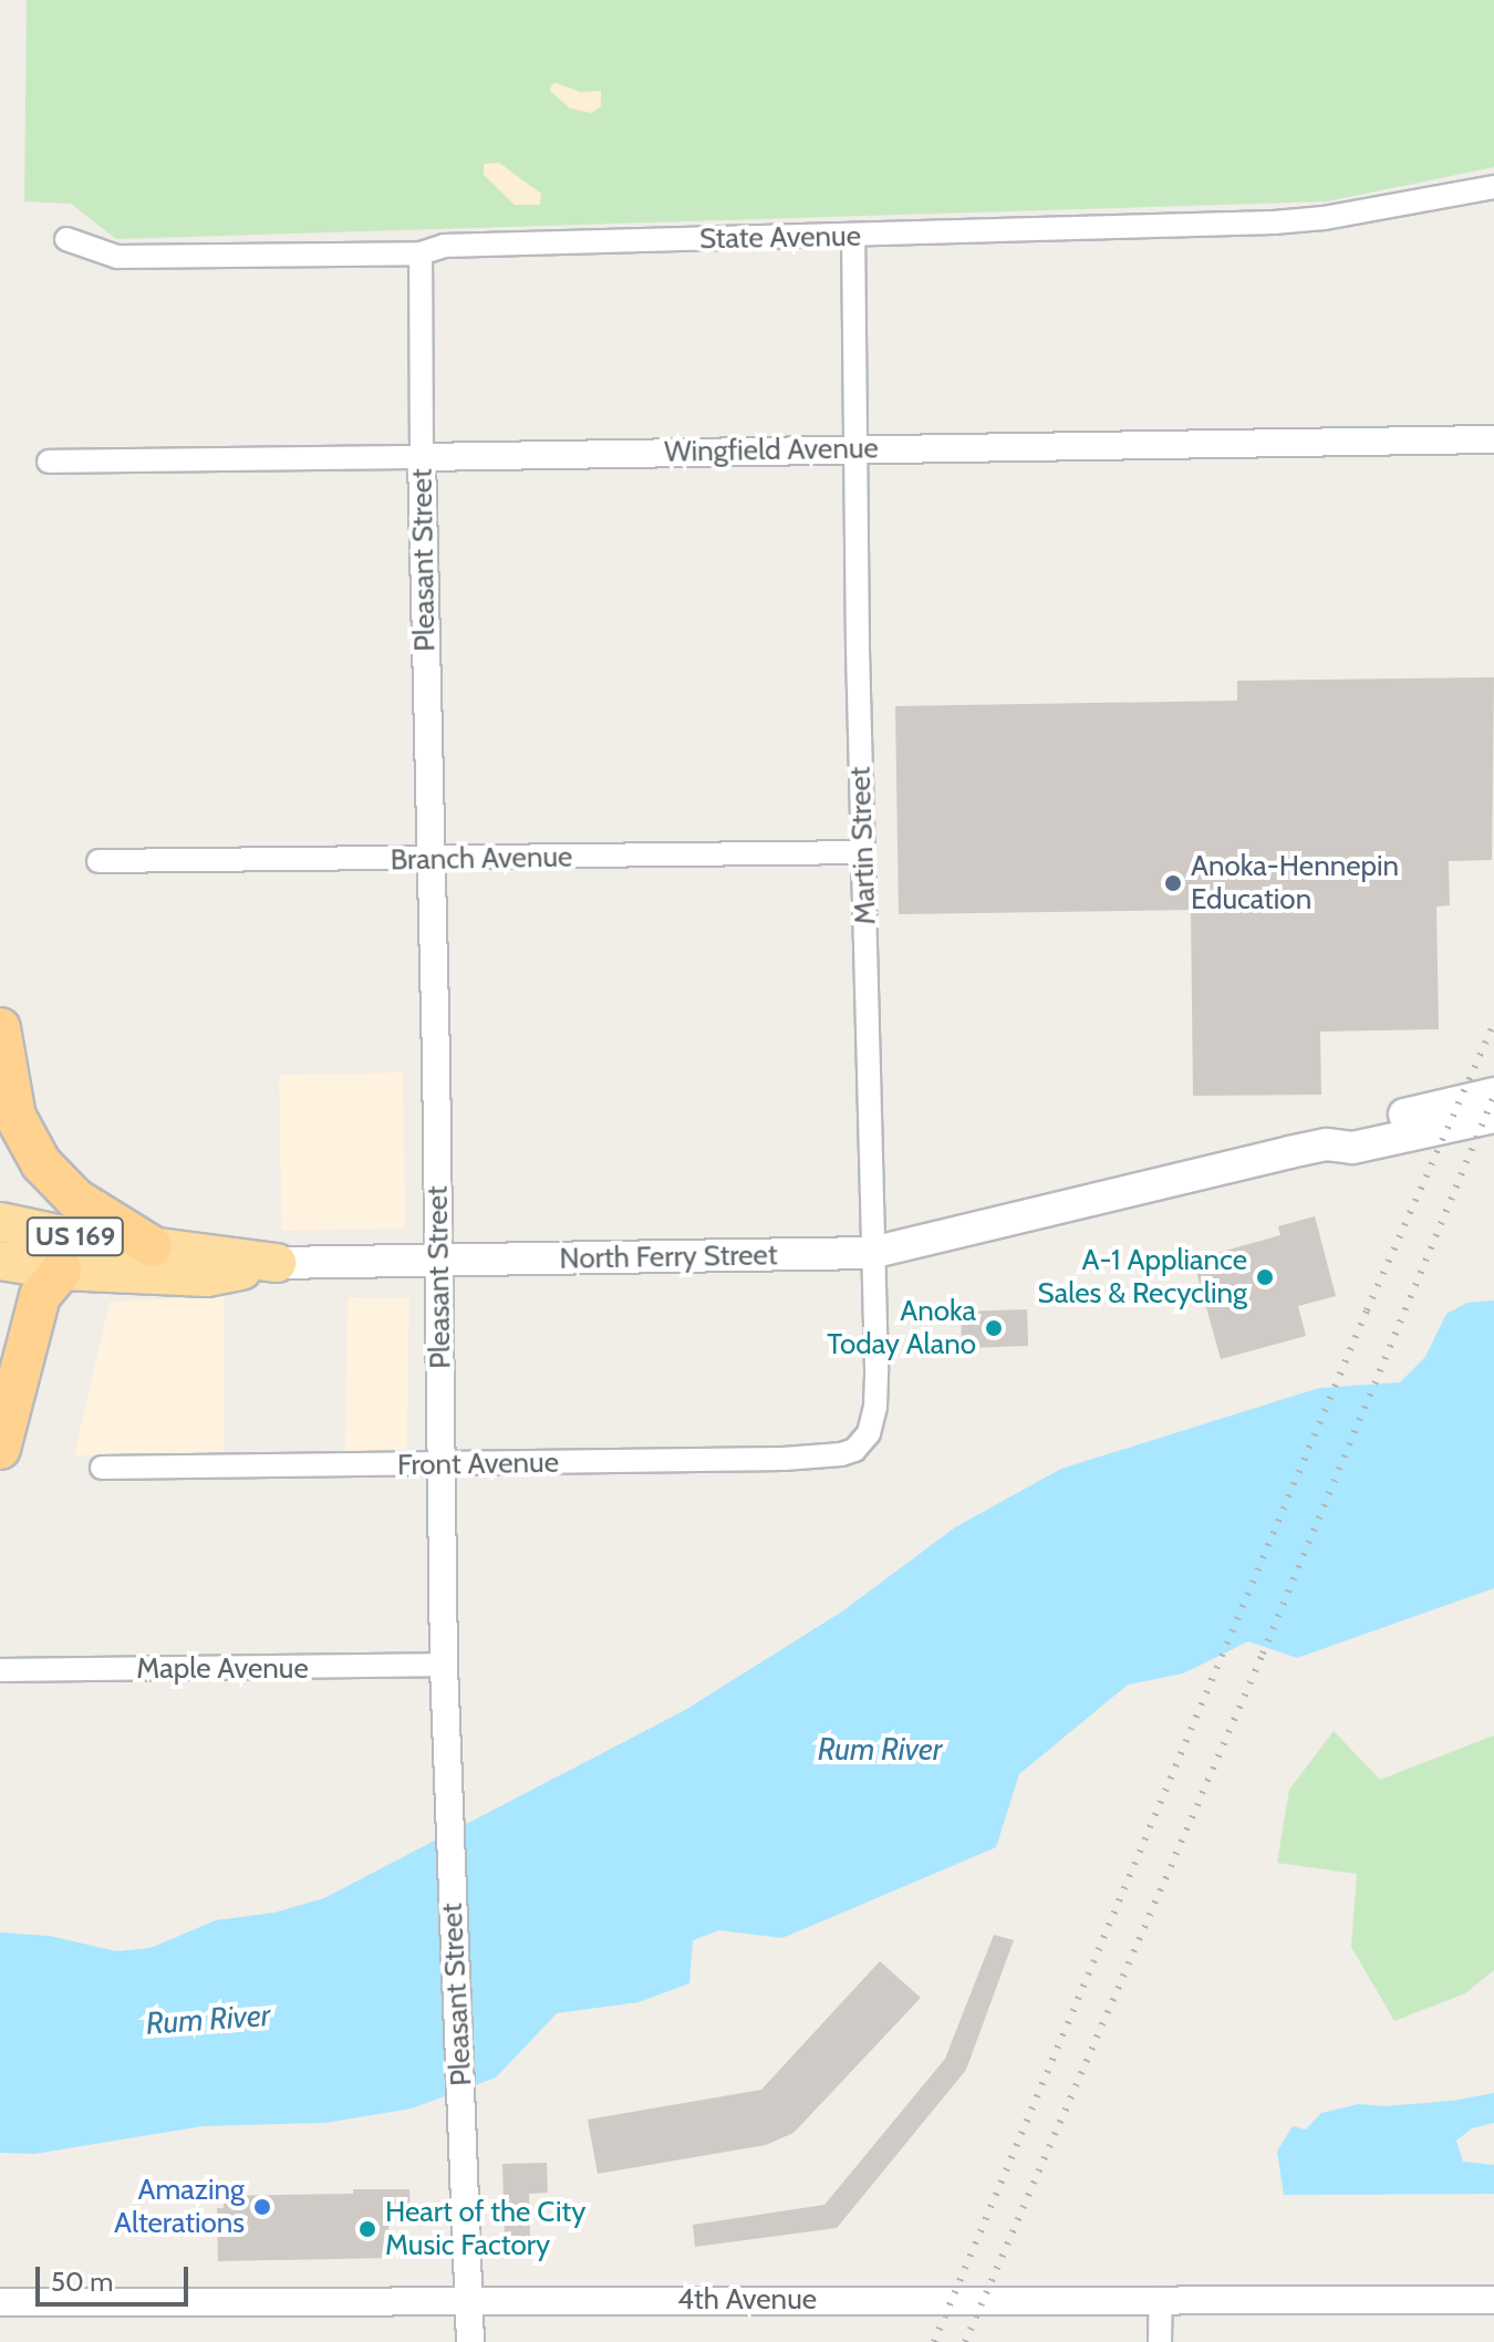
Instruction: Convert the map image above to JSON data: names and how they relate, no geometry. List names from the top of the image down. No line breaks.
{"streets":{"highway":["US 169","North Ferry Street"],"street":["State Avenue","Wingfield Avenue","Pleasant Street","Martin Street","Branch Avenue","Front Avenue","Maple Avenue","4th Avenue"]},"crossings":[["State Avenue","Pleasant Street"],["State Avenue","Martin Street"],["Wingfield Avenue","Pleasant Street"],["Wingfield Avenue","Martin Street"],["Pleasant Street","Branch Avenue"],["Pleasant Street","North Ferry Street"],["Pleasant Street","Front Avenue"],["Pleasant Street","Maple Avenue"],["Pleasant Street","4th Avenue"],["Martin Street","Branch Avenue"],["Martin Street","North Ferry Street"],["Martin Street","Front Avenue"],["US 169","North Ferry Street"]],"water":["Rum River"],"places":["Anoka-Hennepin Education","A-1 Appliance Sales & Recycling","Anoka Today Alano","Amazing Alterations","Heart of the City Music Factory"],"scale_bar":"50 m"}
